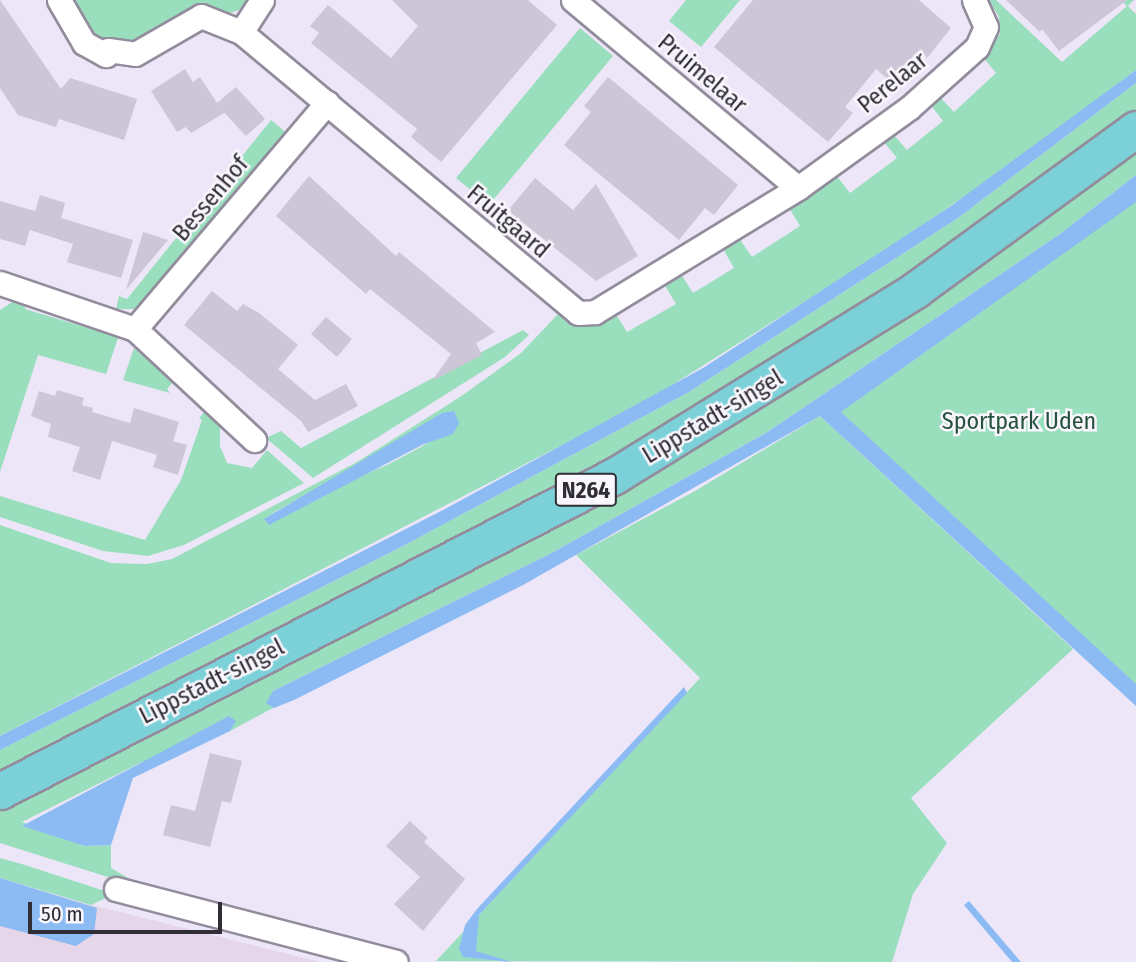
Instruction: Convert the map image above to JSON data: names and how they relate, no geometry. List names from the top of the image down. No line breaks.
{"streets":{"main road":["Lippstadt-singel","N264"],"street":["Pruimelaar","Perelaar","Bessenhof","Fruitgaard"]},"crossings":[["Pruimelaar","Perelaar"],["Pruimelaar","Fruitgaard"],["Perelaar","Fruitgaard"],["Bessenhof","Fruitgaard"]],"parks":["Sportpark Uden"],"scale_bar":"50 m"}
